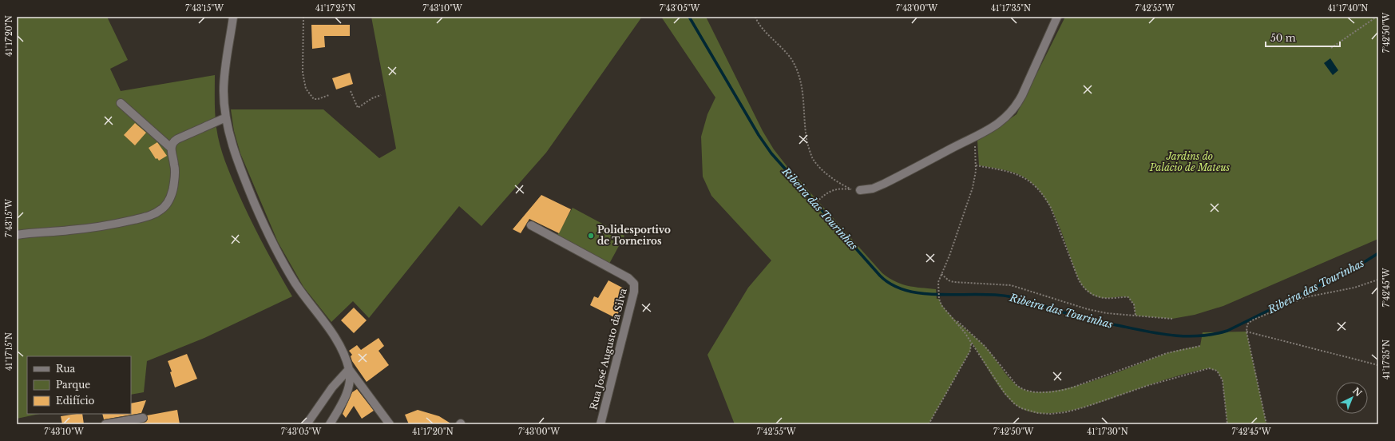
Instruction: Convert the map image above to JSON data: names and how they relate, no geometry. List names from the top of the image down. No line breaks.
{"streets":{"street":["Rua José Augusto da Silva"]},"water":["Ribeira das Tourinhas"],"parks":["Jardins do Palácio de Mateus"],"places":["Polidesportivo de Torneiros"],"legend":["Rua","Parque","Edifício"],"scale_bar":"50 m","north":"top right","coordinates":["7°43'15\"W","41°17'25\"N","7°43'10\"W","7°43'05\"W","7°43'00\"W","41°17'35\"N","7°42'55\"W","41°17'40\"N","7°42'50\"W","41°17'20\"N","7°42'45\"W","41°17'15\"N","41°17'30\"N"]}
